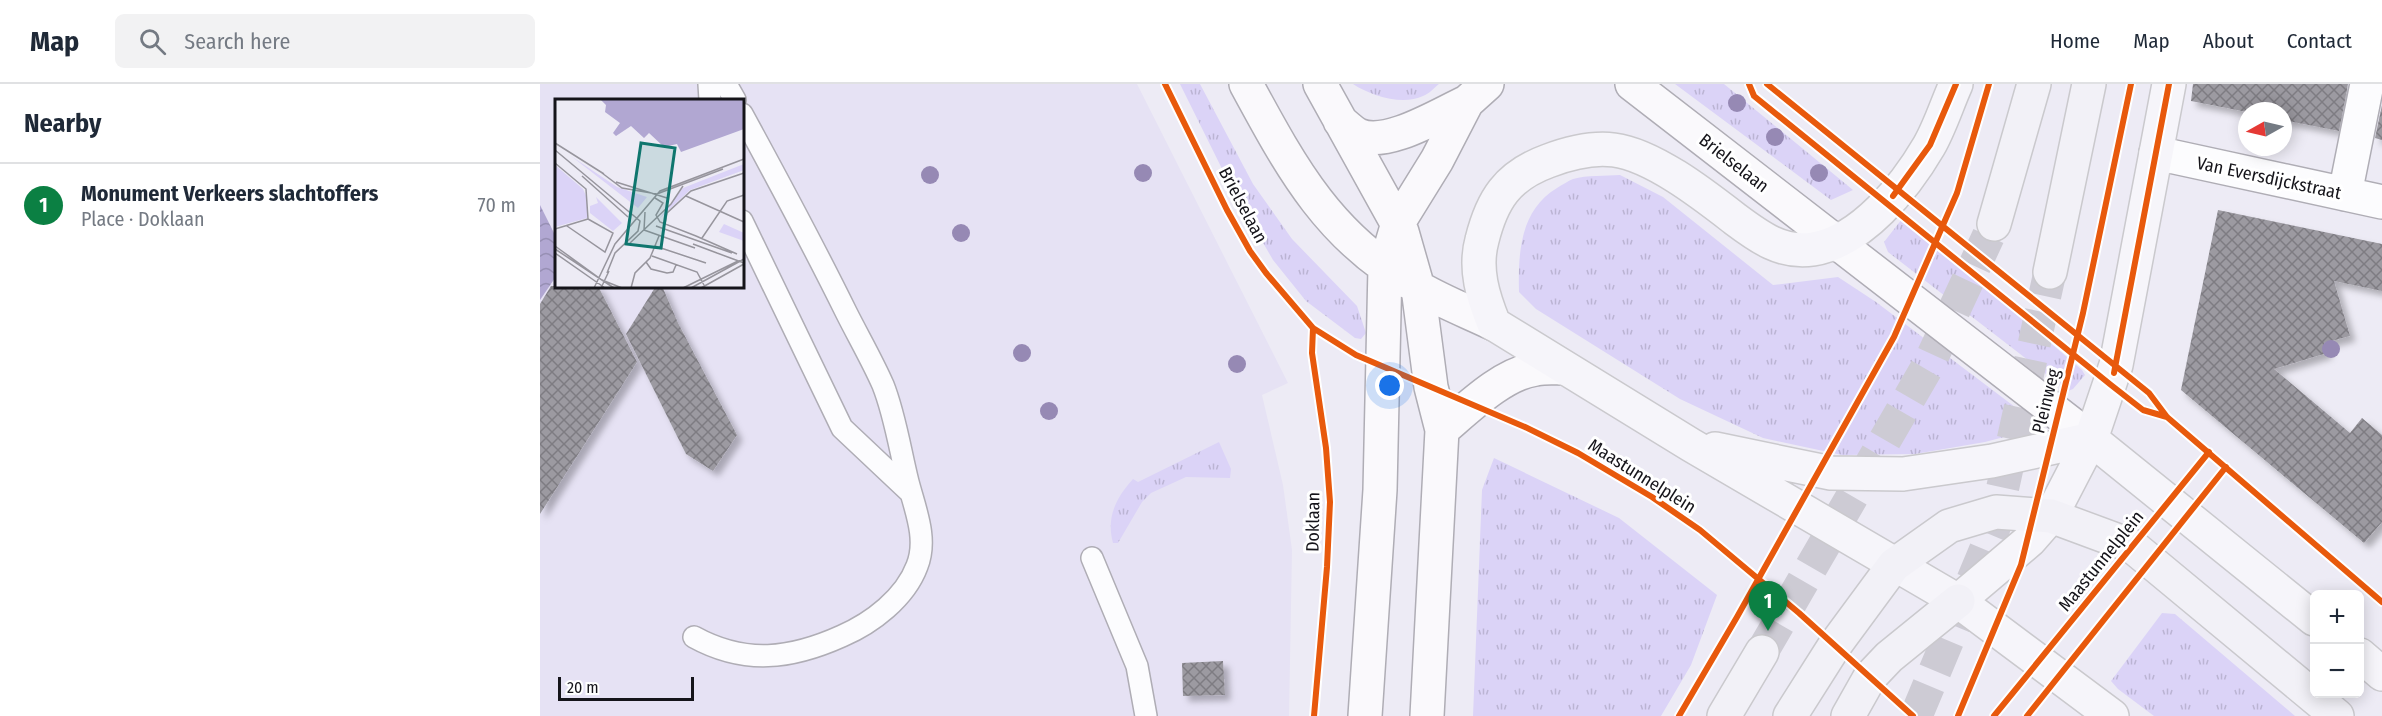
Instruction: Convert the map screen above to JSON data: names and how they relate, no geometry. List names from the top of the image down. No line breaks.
{"streets":{"main road":["Brielselaan"],"street":["Van Eversdijckstraat"],"cycle path":["Pleinweg","Maastunnelplein","Doklaan"]},"scale_bar":"20 m","north":"left","page":{"header":"Map","search":"Search here","nav":["Home","Map","About","Contact"],"heading":"Nearby","list":[{"mark":"1","name":"Monument Verkeers slachtoffers","note":"Place · Doklaan","value":"70 m"}],"pins":"1","map_buttons":["+","−"],"scale":"20 m"}}
